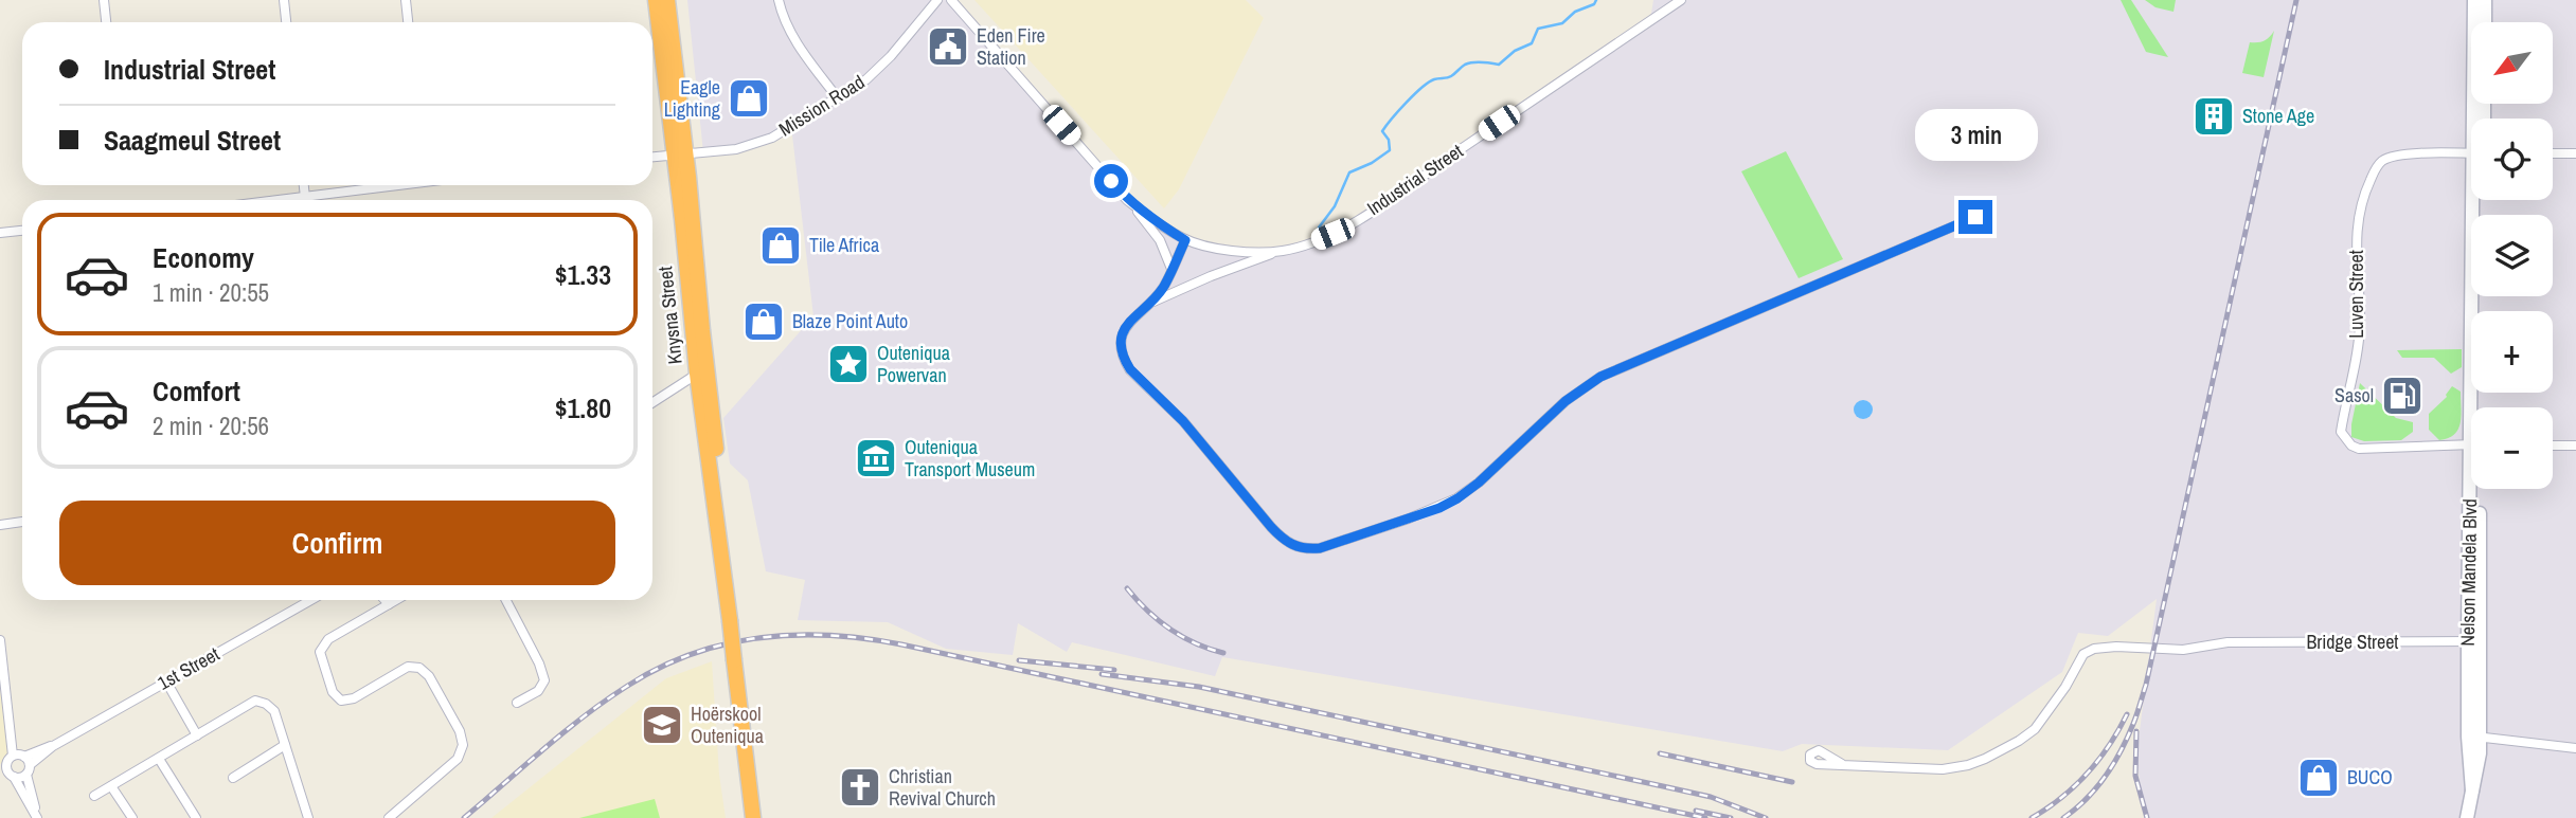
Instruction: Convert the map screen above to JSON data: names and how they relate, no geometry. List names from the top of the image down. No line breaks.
{"streets":{"highway":["Knysna Street"],"street":["Mission Road","Industrial Street","Luven Street","Nelson Mandela Blvd","Bridge Street","1st Street"]},"crossings":[["Mission Road","Knysna Street"],["Nelson Mandela Blvd","Bridge Street"]],"places":{"public building":["Eden Fire Station"],"shop":["Eagle Lighting","Tile Africa","Blaze Point Auto","BUCO"],"building":["Stone Age"],"place":["Outeniqua Powervan"],"fuel station":["Sasol"],"museum":["Outeniqua Transport Museum"],"school or university":["Hoërskool Outeniqua"],"church":["Christian Revival Church"]},"north":"bottom left","page":{"map_buttons":["+","−"],"banner":["Industrial Street","Saagmeul Street"],"bubble":"3 min","list":[{"name":"Economy","note":"1 min · 20:55","value":"$1.33"},{"name":"Comfort","note":"2 min · 20:56","value":"$1.80"}],"buttons":"Confirm"}}
